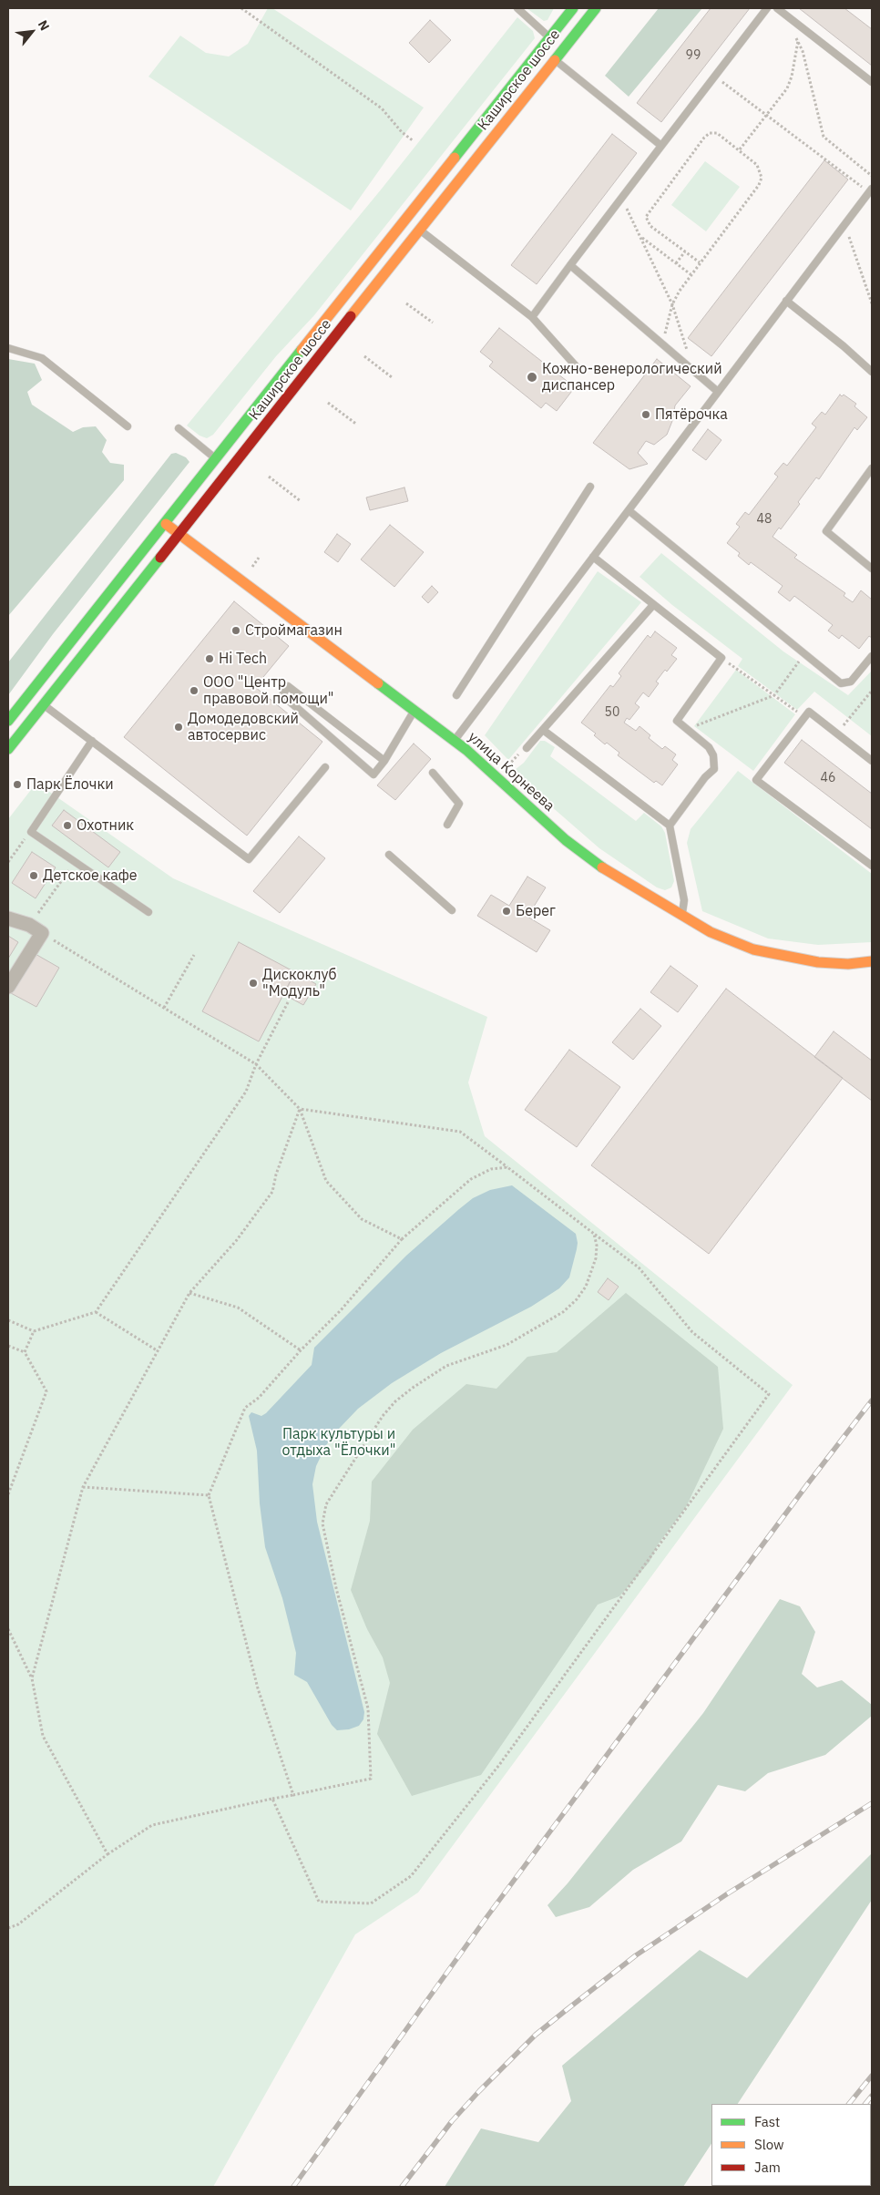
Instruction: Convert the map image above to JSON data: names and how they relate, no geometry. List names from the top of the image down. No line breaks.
{"streets":{"main road":["Каширское шоссе","улица Корнеева"]},"crossings":[["Каширское шоссе","улица Корнеева"]],"parks":["Парк культуры и отдыха \"Ёлочки\""],"places":["Кожно-венерологический диспансер","Пятёрочка","Строймагазин","Hi Tech","ООО \"Центр правовой помощи\"","Домодедовский автосервис","Парк Ёлочки","Охотник","Детское кафе","Берег","Дискоклуб \"Модуль\""],"house_numbers":["99","48","50","46"],"legend":["Fast","Slow","Jam"],"north":"top right"}
